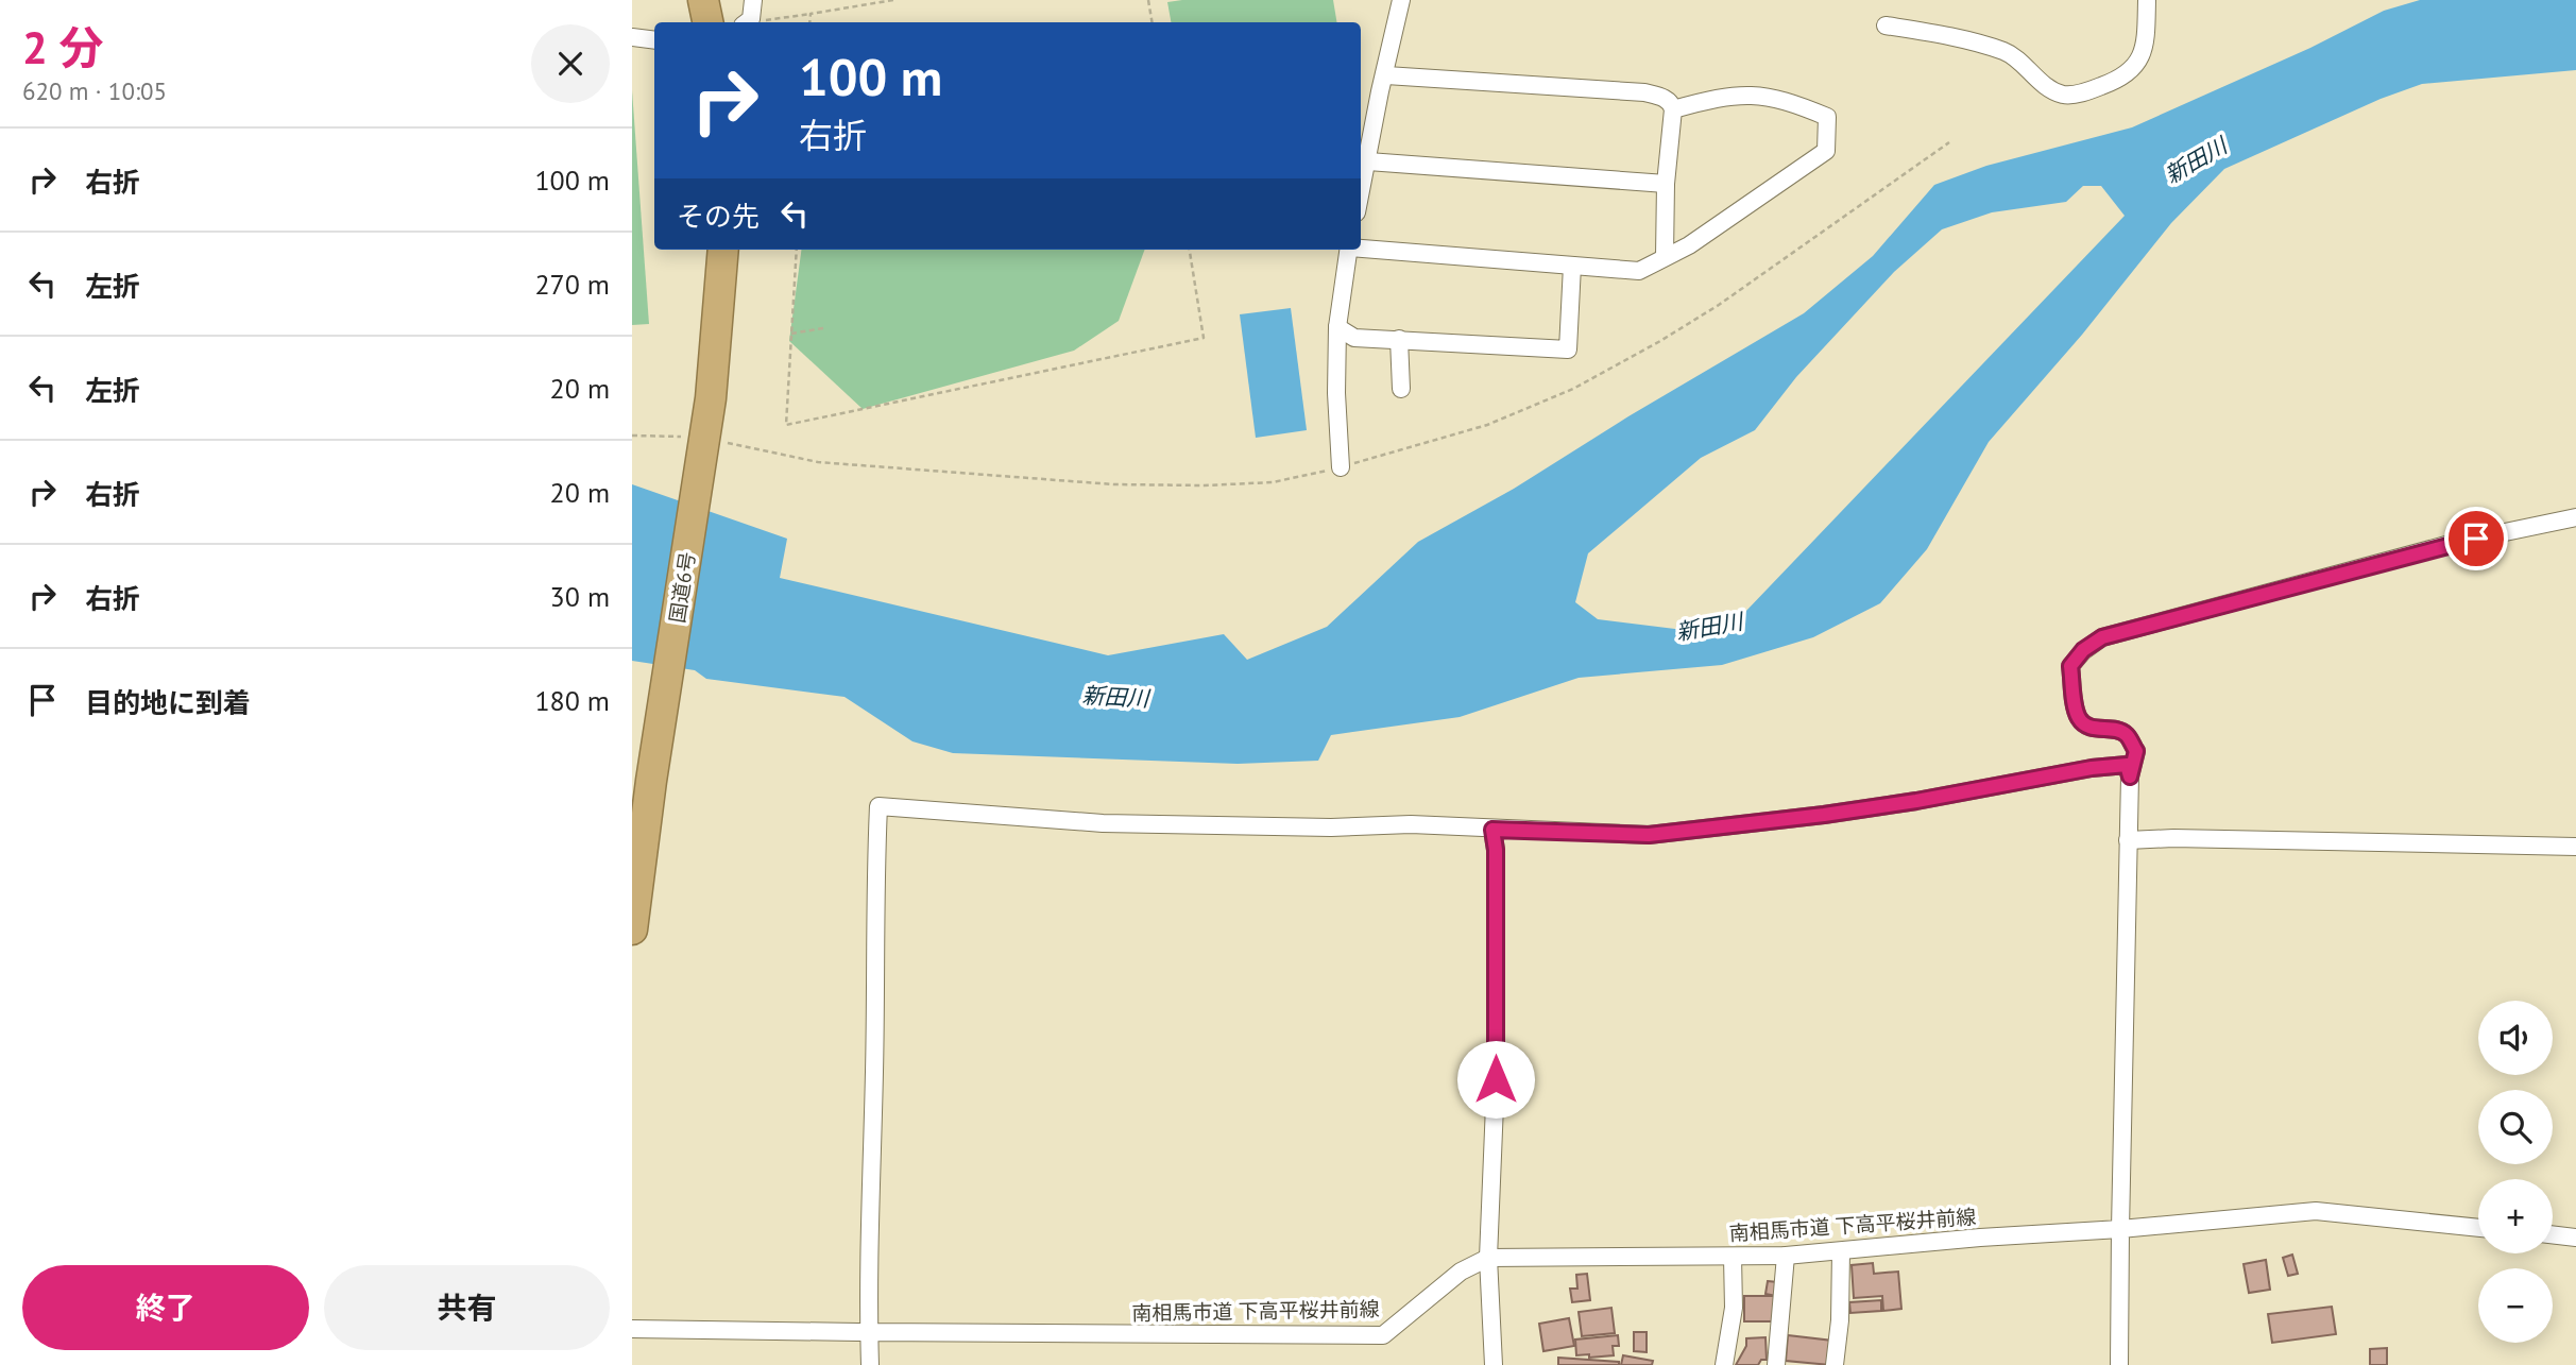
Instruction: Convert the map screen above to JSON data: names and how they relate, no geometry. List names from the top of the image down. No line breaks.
{"streets":{"highway":["国道6号"],"street":["南相馬市道 下高平桜井前線"]},"water":["新田川"],"page":{"heading":["2 分","620 m · 10:05"],"turn":["100 m","右折"],"list":[{"name":"右折","value":"100 m"},{"name":"左折","value":"270 m"},{"name":"左折","value":"20 m"},{"name":"右折","value":"20 m"},{"name":"右折","value":"30 m"},{"name":"目的地に到着","value":"180 m"}],"then":"その先","map_buttons":["+","−"],"buttons":["終了","共有"]}}
